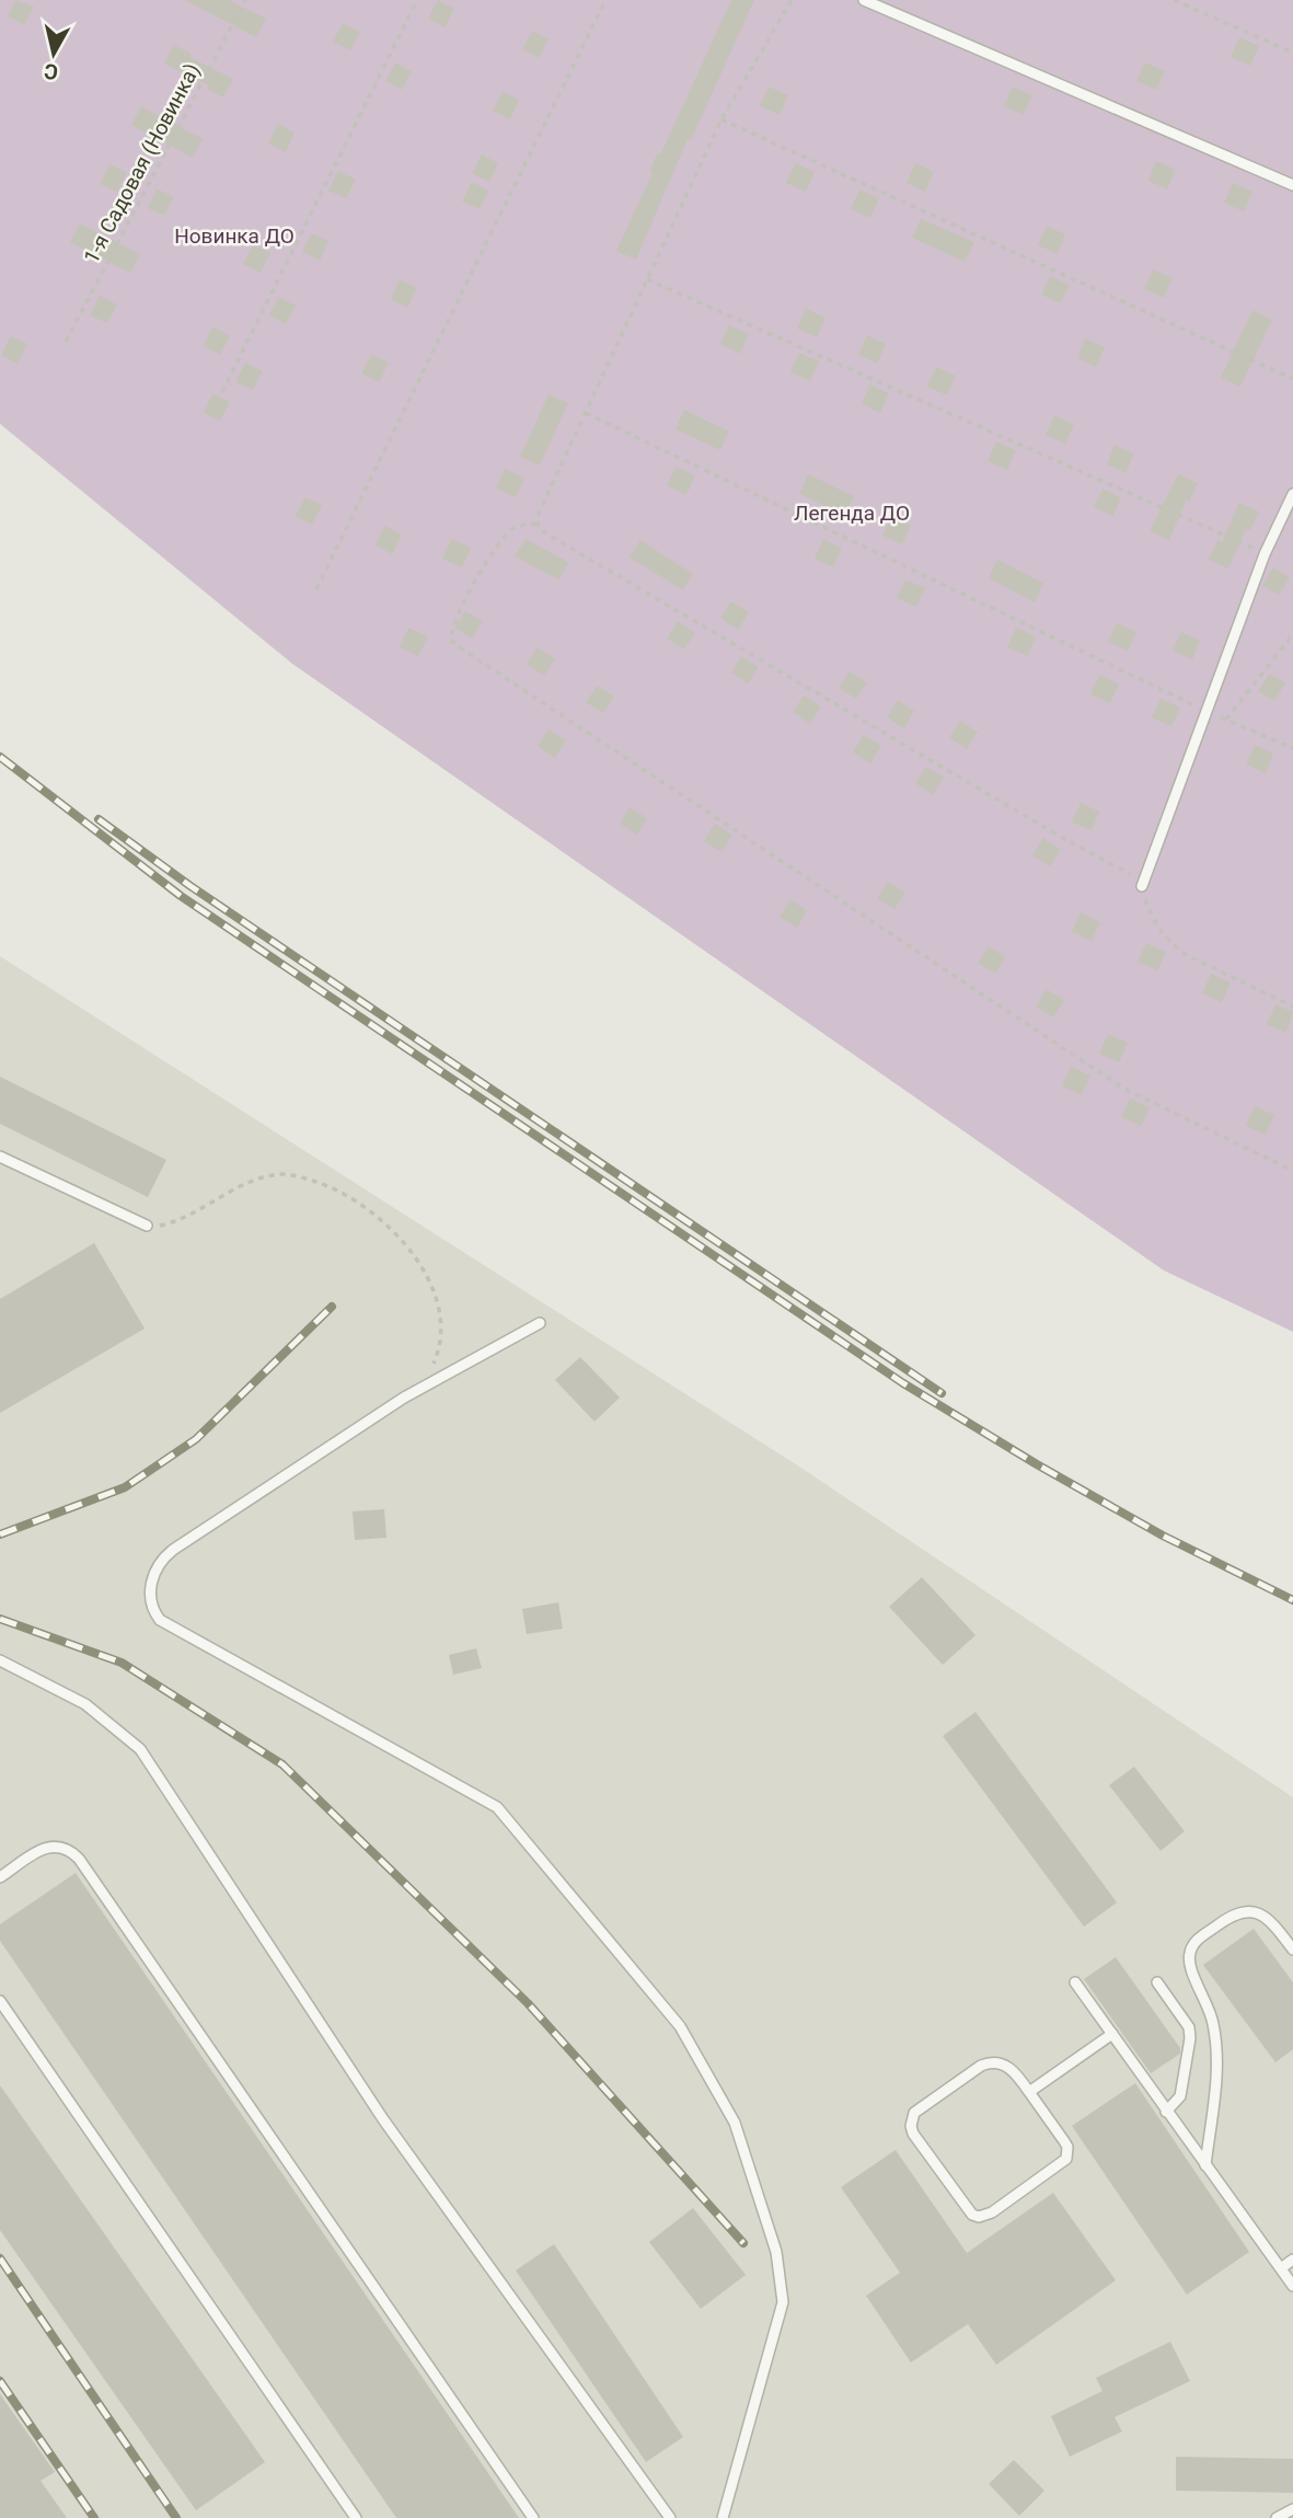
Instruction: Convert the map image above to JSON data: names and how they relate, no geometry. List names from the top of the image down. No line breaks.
{"streets":{"path":["1-я Садовая (Новинка)"]},"parks":["Новинка ДО","Легенда ДО"],"north":"bottom"}
